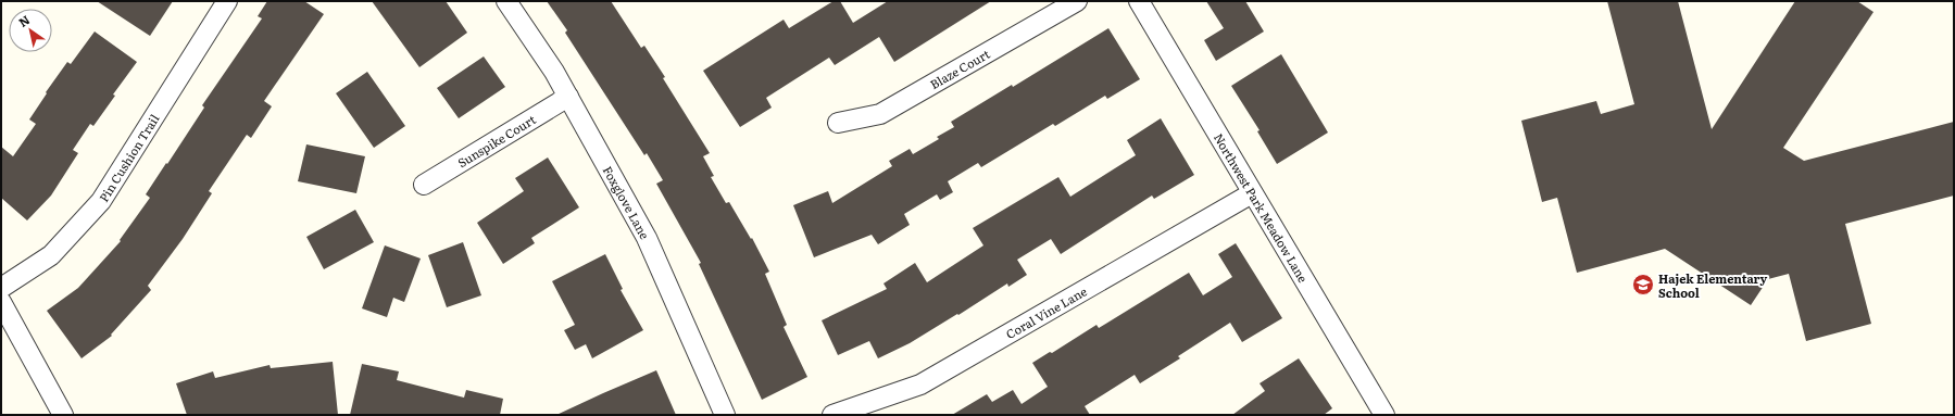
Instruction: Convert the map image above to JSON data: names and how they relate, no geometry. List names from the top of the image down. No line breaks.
{"streets":{"street":["Blaze Court","Sunspike Court","Pin Cushion Trail","Foxglove Lane","Northwest Park Meadow Lane","Coral Vine Lane"]},"crossings":[["Sunspike Court","Foxglove Lane"],["Northwest Park Meadow Lane","Coral Vine Lane"]],"places":{"school or university":["Hajek Elementary School"]},"north":"top left"}
